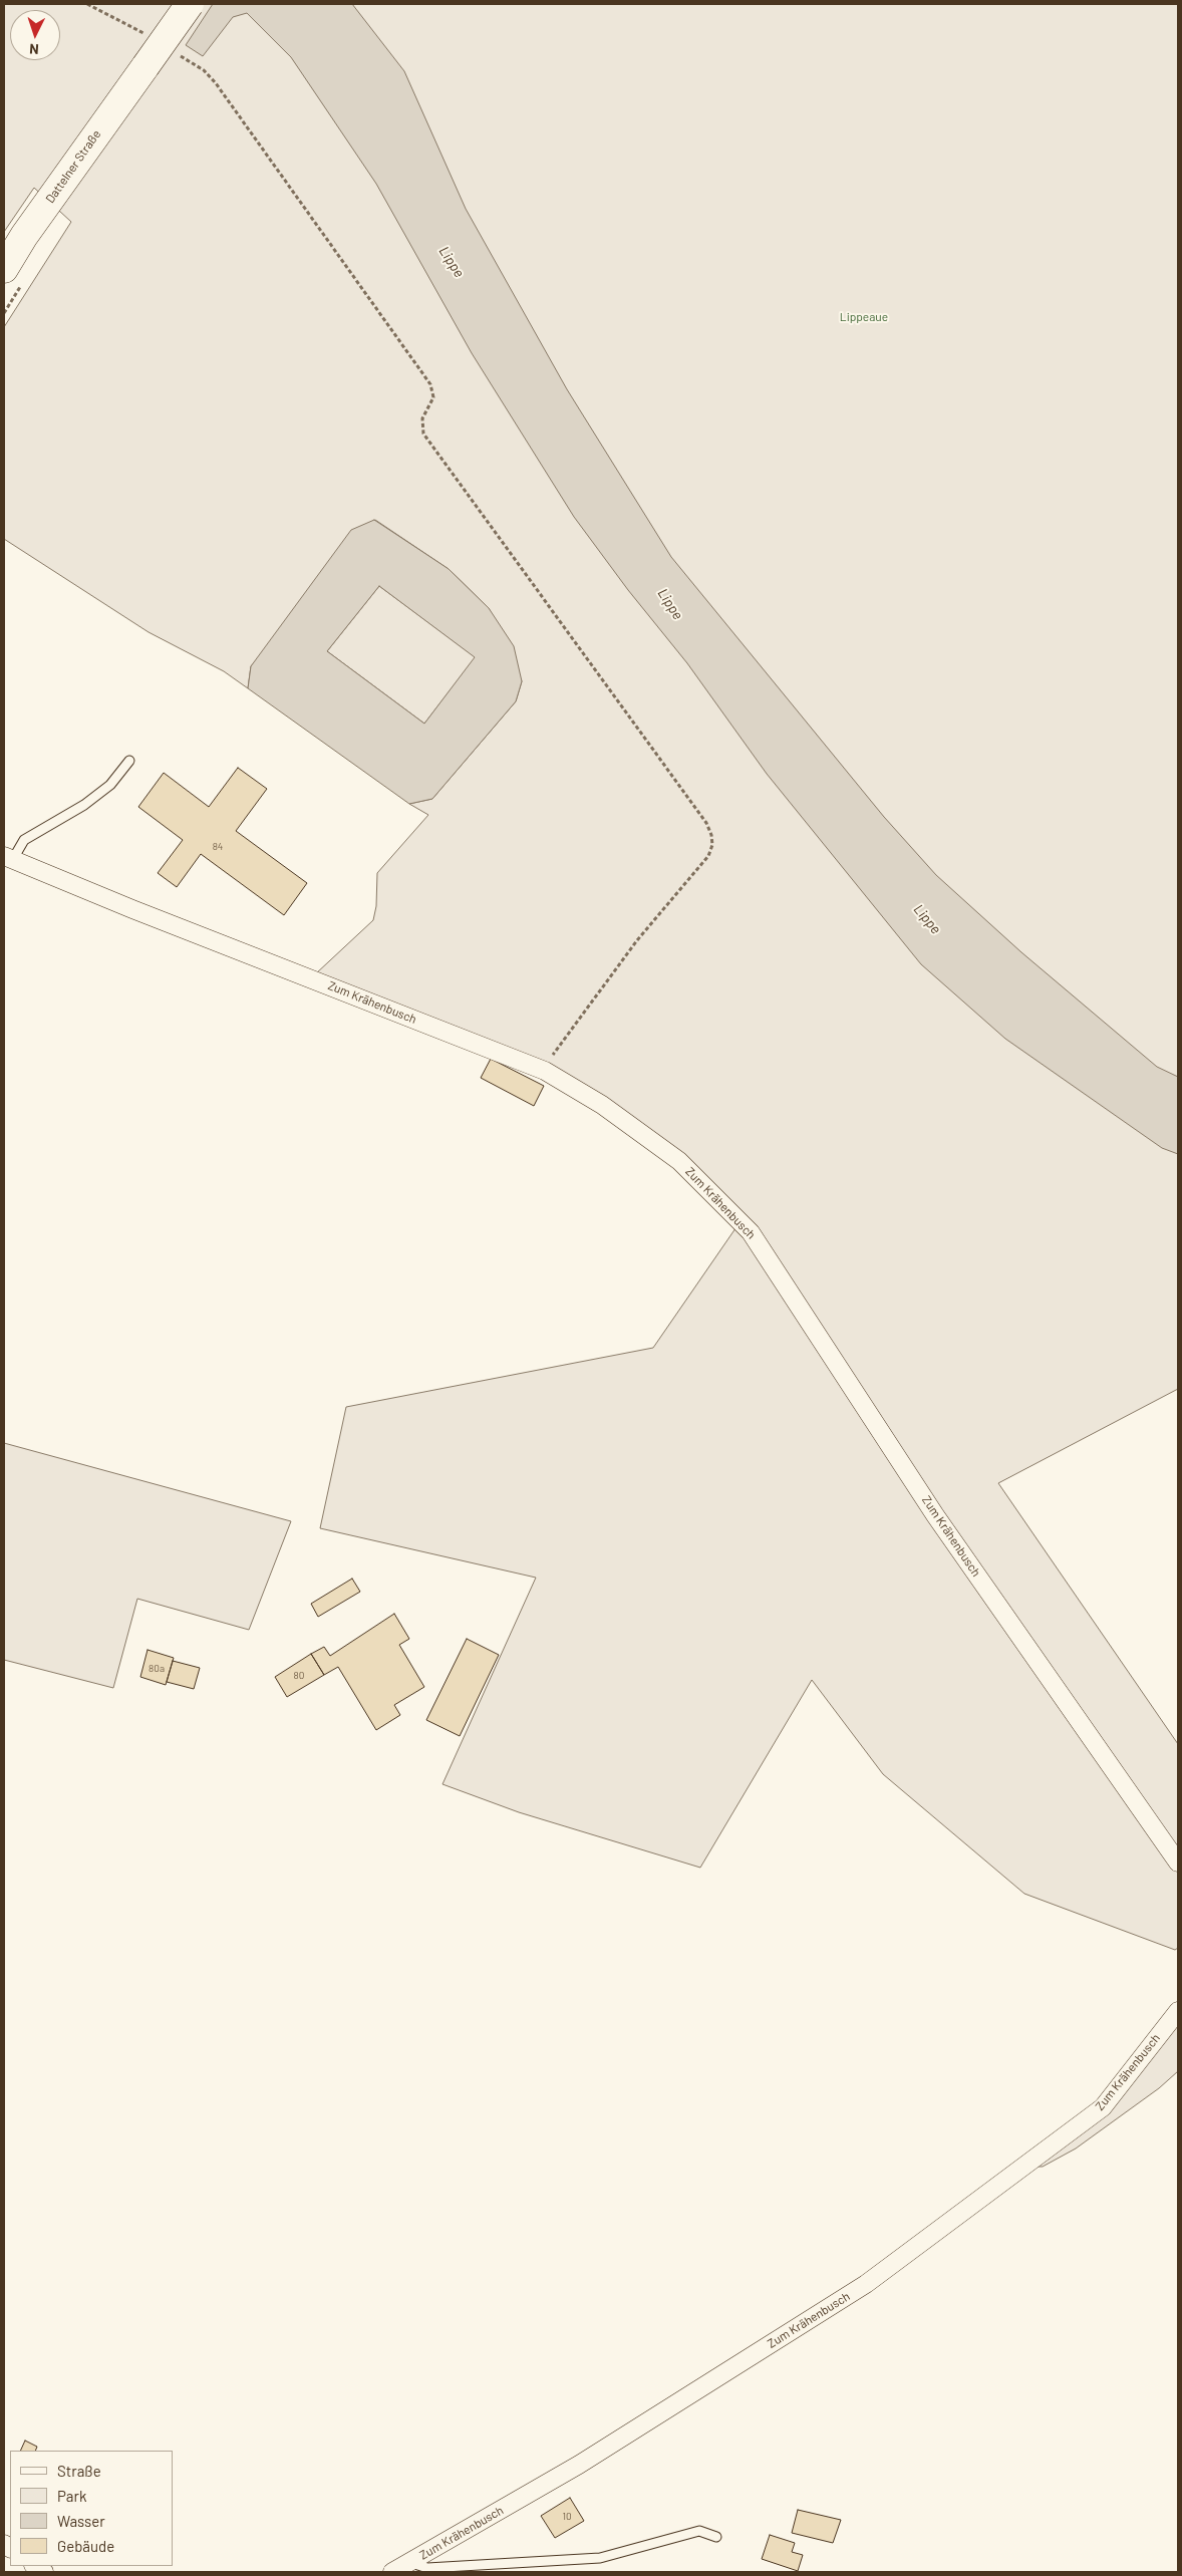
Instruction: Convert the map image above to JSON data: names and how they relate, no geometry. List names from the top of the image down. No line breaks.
{"streets":{"main road":["Dattelner Straße"],"street":["Zum Krähenbusch"]},"water":["Lippe"],"parks":["Lippeaue"],"house_numbers":["84","80a","80","10"],"legend":["Straße","Park","Wasser","Gebäude"],"north":"bottom"}
